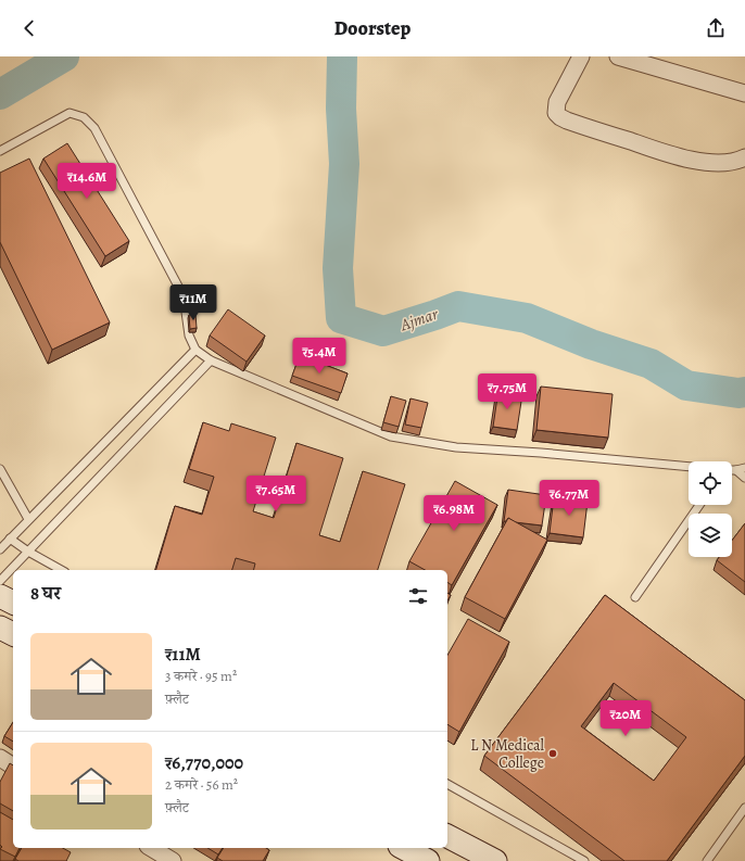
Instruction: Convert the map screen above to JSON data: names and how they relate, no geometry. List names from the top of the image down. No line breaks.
{"water":["Ajmar"],"places":["L N Medical College"],"page":{"header":"Doorstep","price":["₹14.6M","₹11M","₹5.4M","₹7.75M","₹7.65M","₹6.77M","₹6.98M","₹20M"],"heading":"8 घर","list":[{"name":"₹11M","note":"3 कमरे · 95 m² · फ़्लैट"},{"name":"₹6,770,000","note":"2 कमरे · 56 m² · फ़्लैट"}]}}
